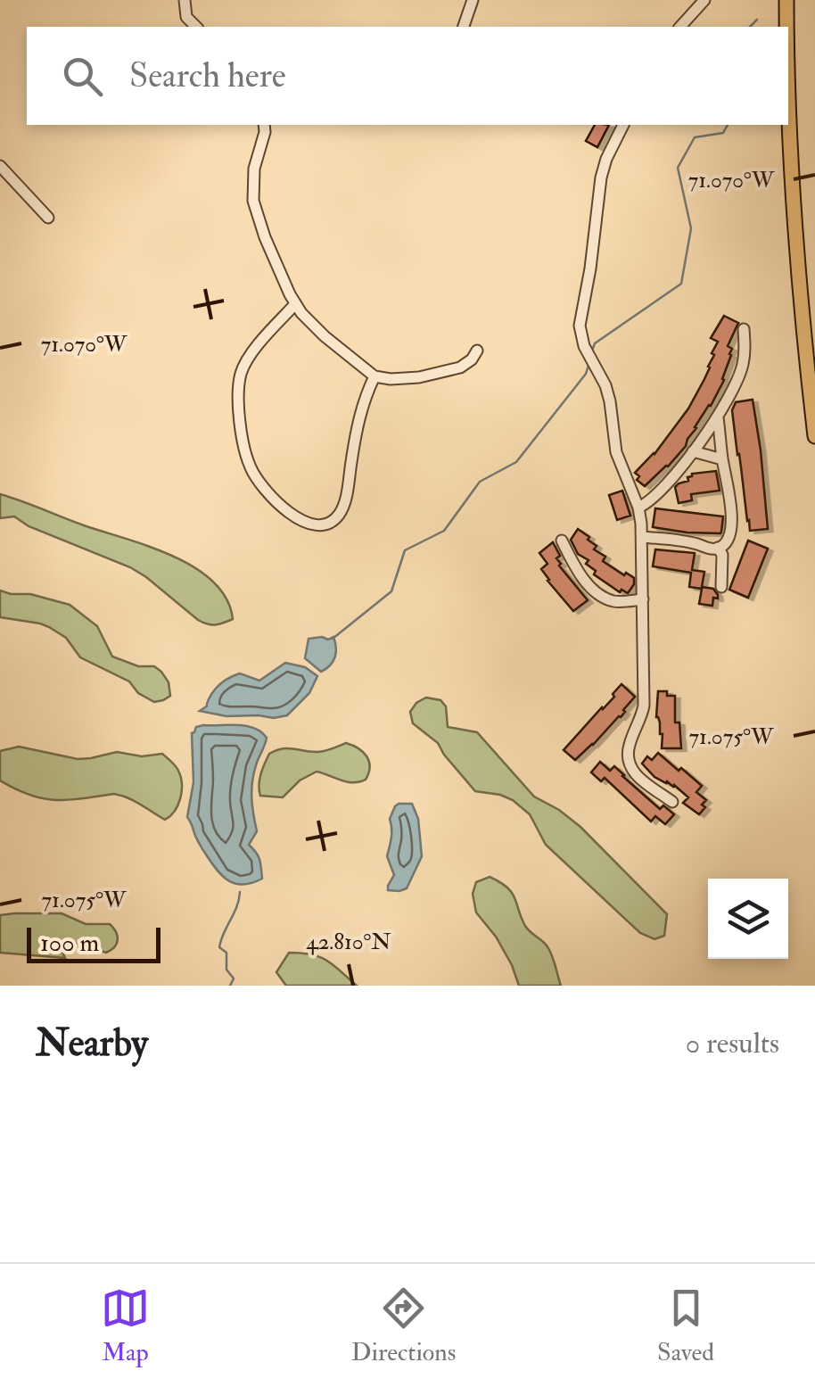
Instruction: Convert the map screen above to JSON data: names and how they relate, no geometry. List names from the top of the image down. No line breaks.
{"scale_bar":"100 m","page":{"search":"Search here","scale":"100 m","heading":["Nearby","0 results"],"nav":["Map","Directions","Saved"]},"coordinates":["71.070°W","71.075°W","42.810°N"]}
